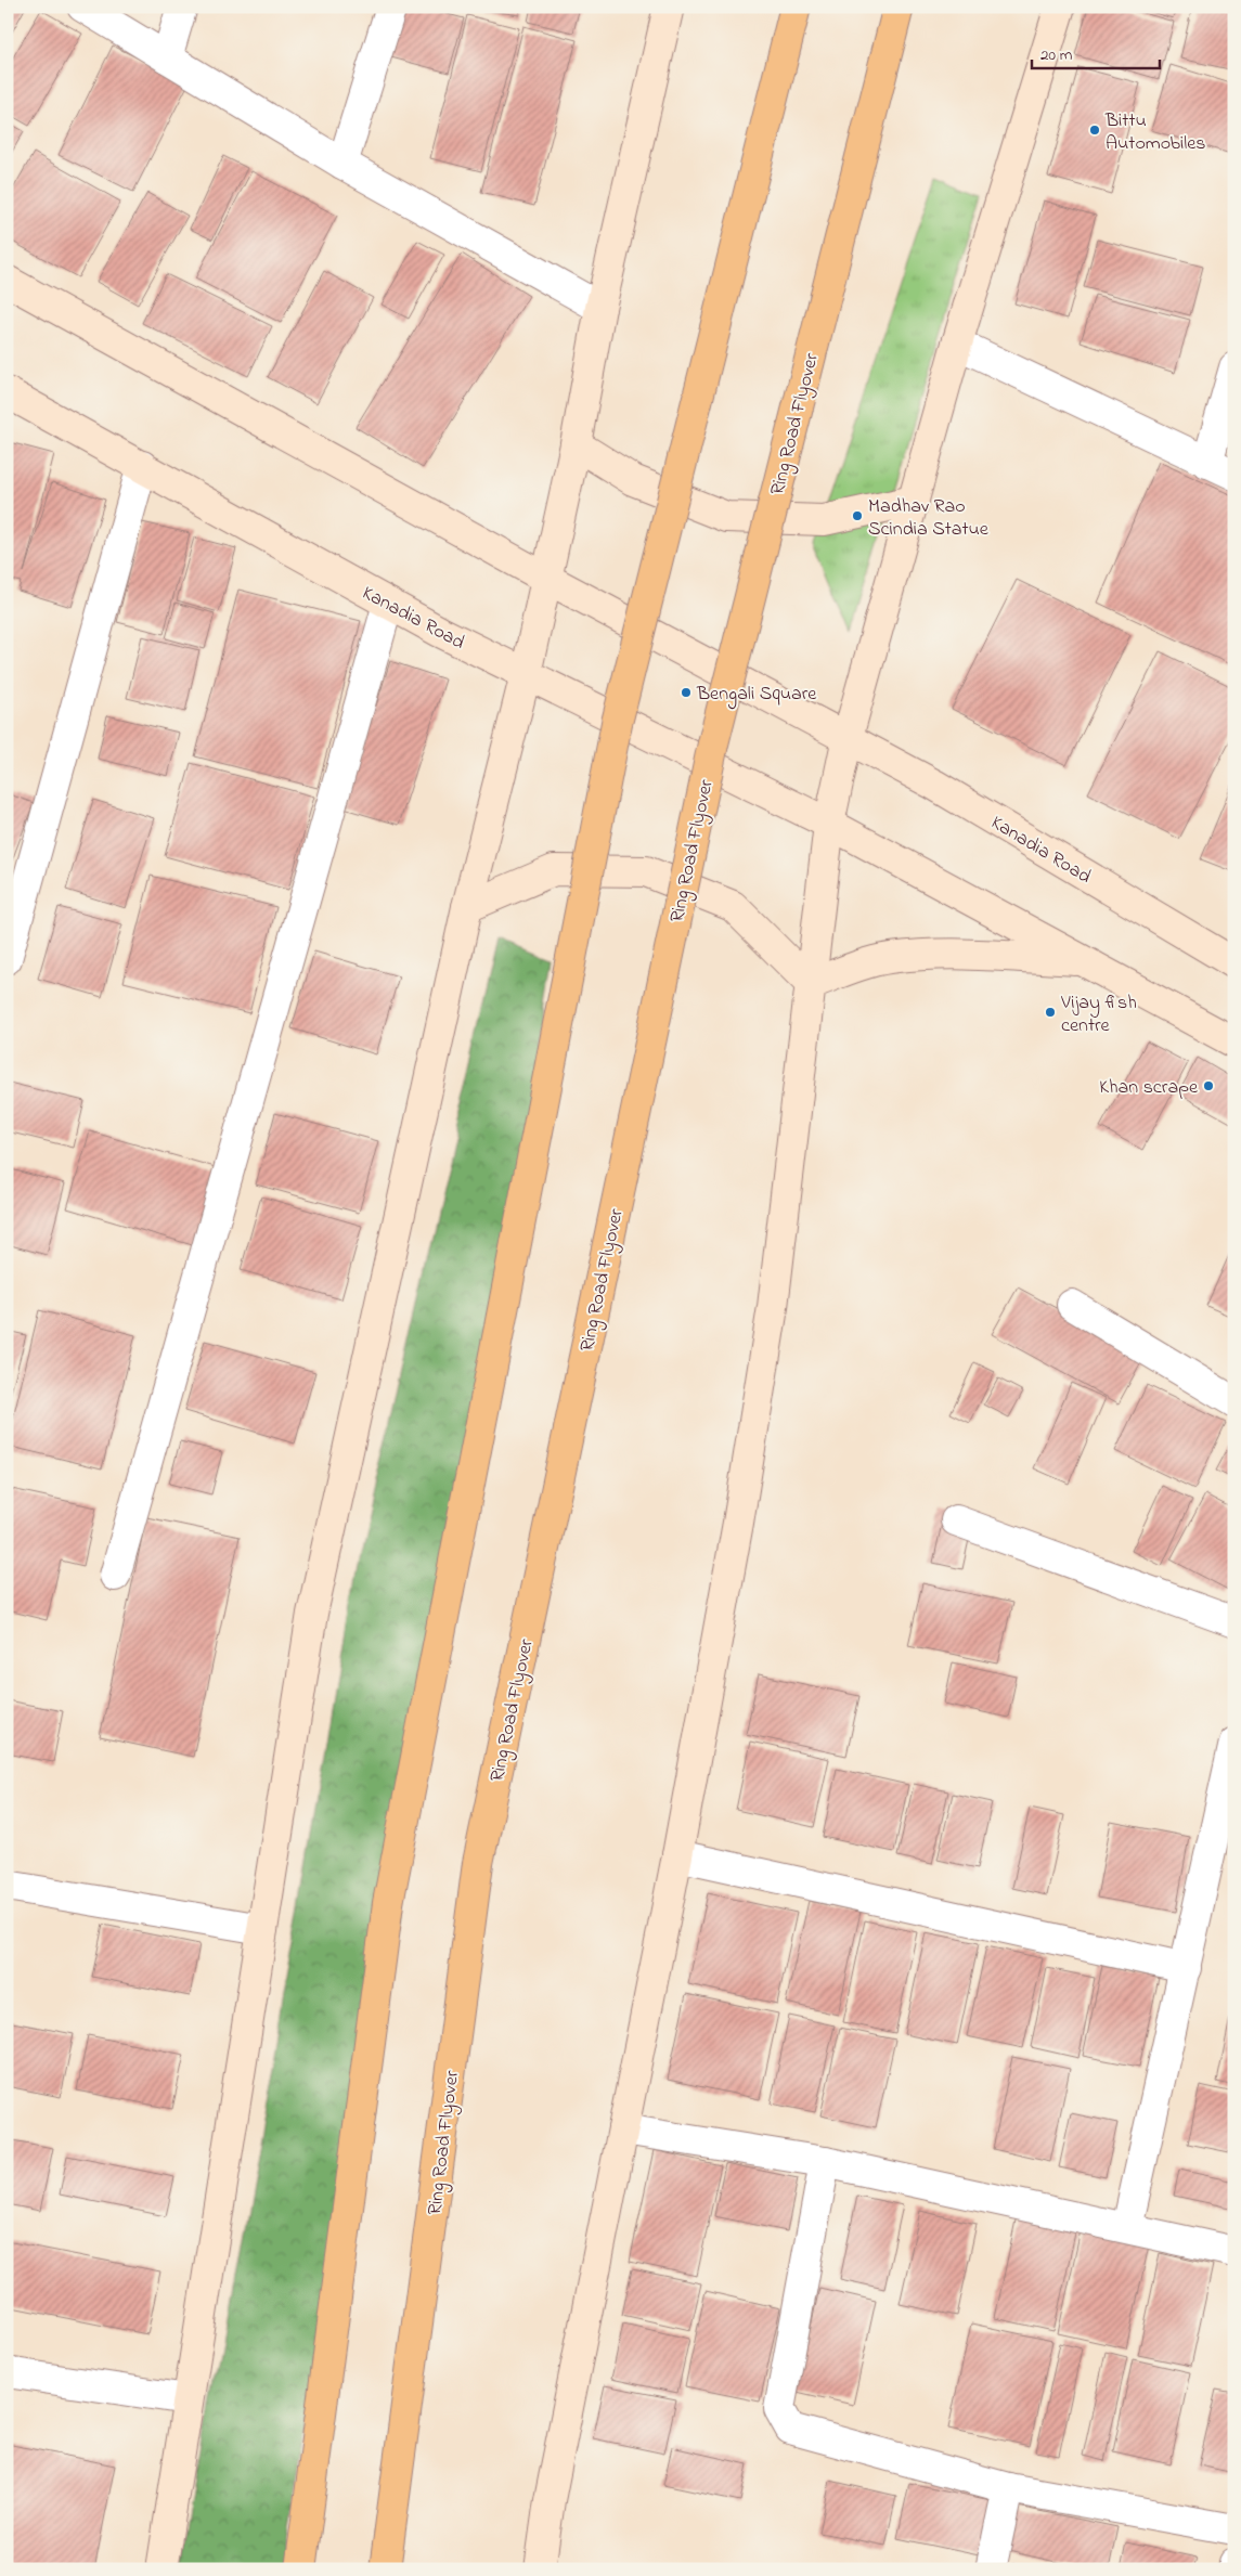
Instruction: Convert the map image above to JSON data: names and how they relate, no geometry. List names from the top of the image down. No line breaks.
{"streets":{"main road":["Ring Road Flyover"],"street":["Kanadia Road"]},"places":["Bittu Automobiles","Madhav Rao Scindia Statue","Bengali Square","Vijay fish centre","Khan scrape"],"scale_bar":"20 m"}
